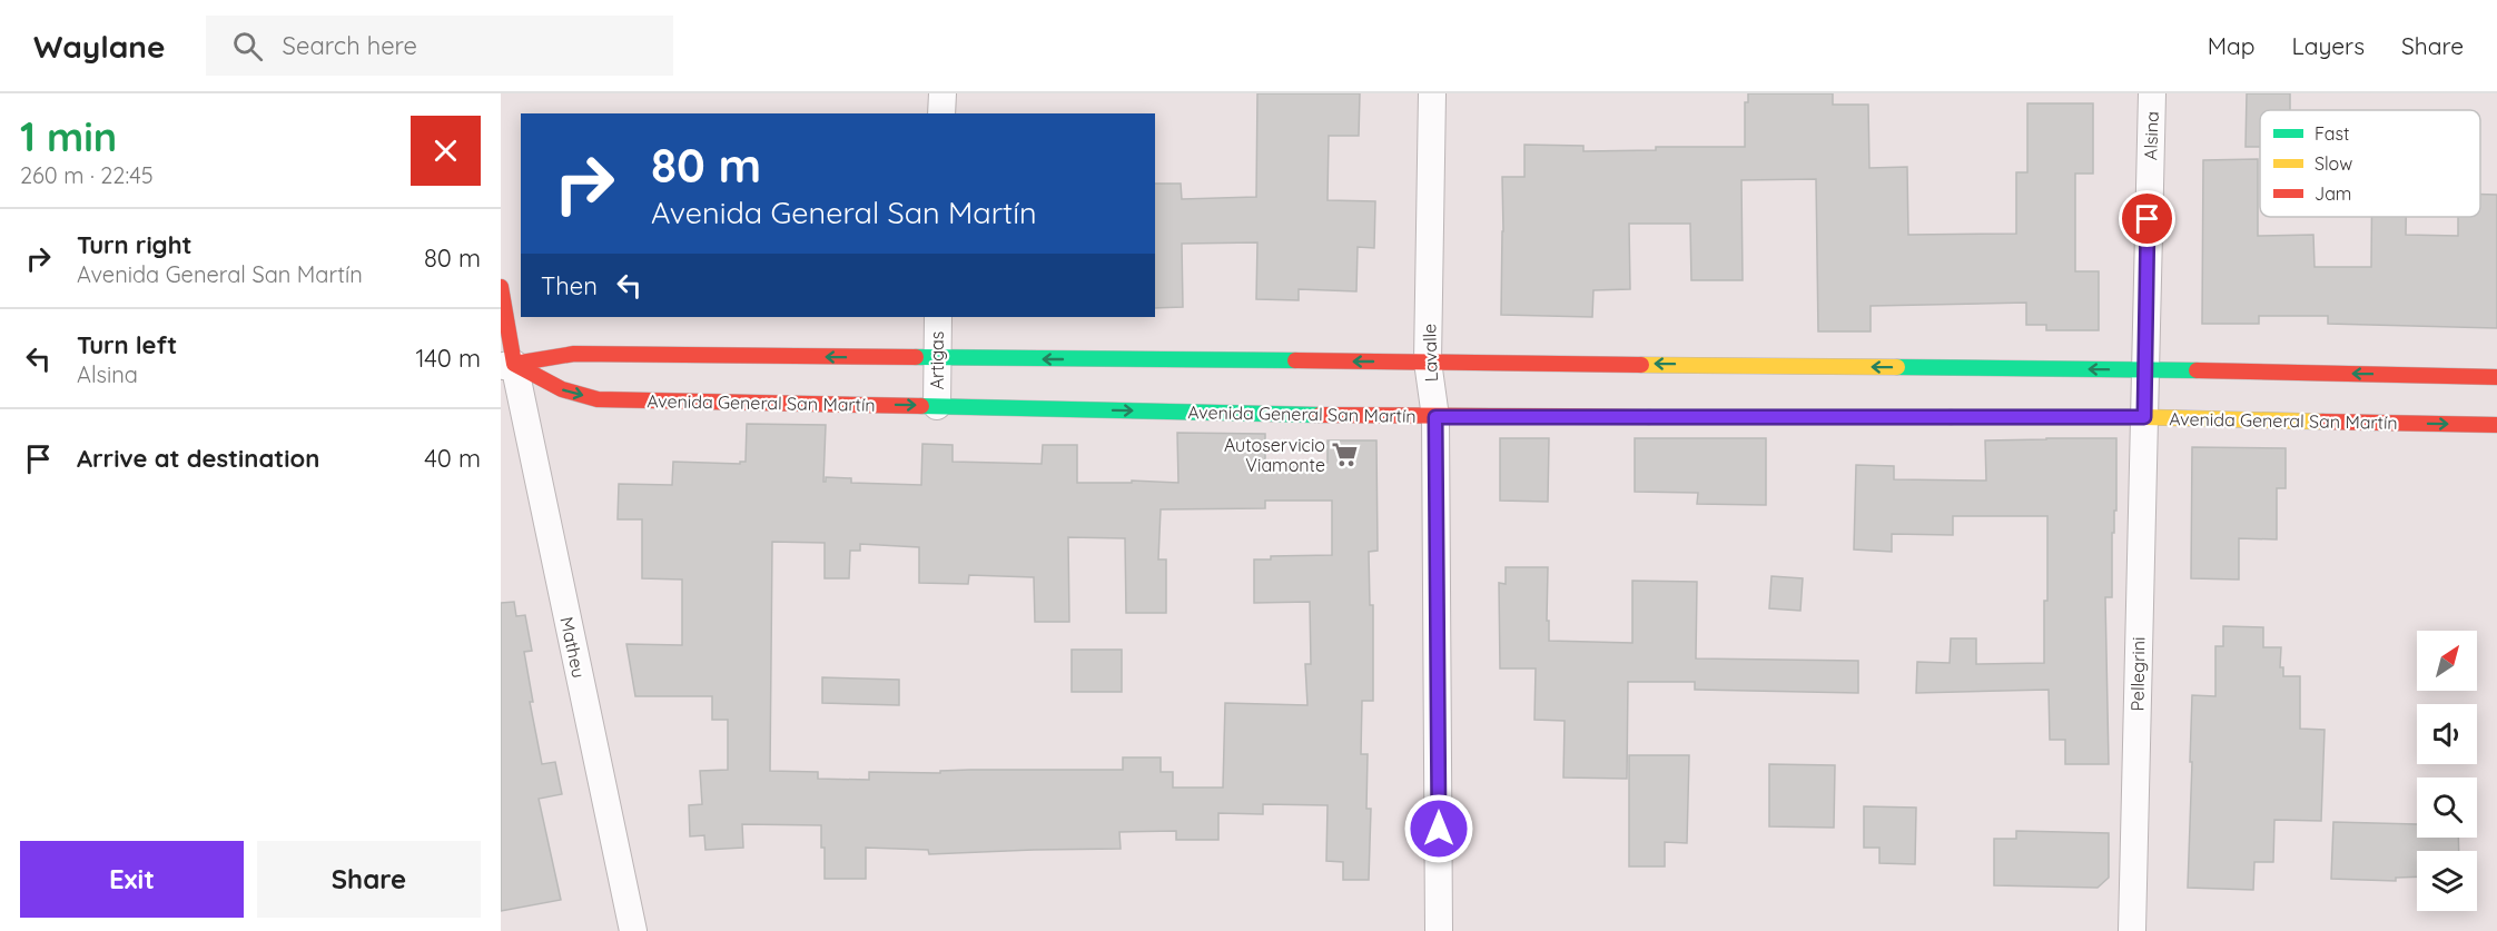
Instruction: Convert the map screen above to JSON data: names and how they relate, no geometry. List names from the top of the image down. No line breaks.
{"streets":{"main road":["Avenida General San Martín"],"street":["Alsina","Lavalle","Artigas","Matheu","Pellegrini"]},"crossings":[["Alsina","Avenida General San Martín"],["Alsina","Pellegrini"],["Lavalle","Avenida General San Martín"],["Artigas","Avenida General San Martín"],["Avenida General San Martín","Matheu"],["Avenida General San Martín","Pellegrini"]],"places":{"supermarket":["Autoservicio Viamonte"]},"legend":["Fast","Slow","Jam"],"north":"top right","page":{"header":"Waylane","search":"Search here","nav":["Map","Layers","Share"],"heading":["1 min","260 m · 22:45"],"turn":["80 m","Avenida General San Martín"],"list":[{"name":"Turn right","note":"Avenida General San Martín","value":"80 m"},{"name":"Turn left","note":"Alsina","value":"140 m"},{"name":"Arrive at destination","value":"40 m"}],"then":"Then","buttons":["Exit","Share"]}}
